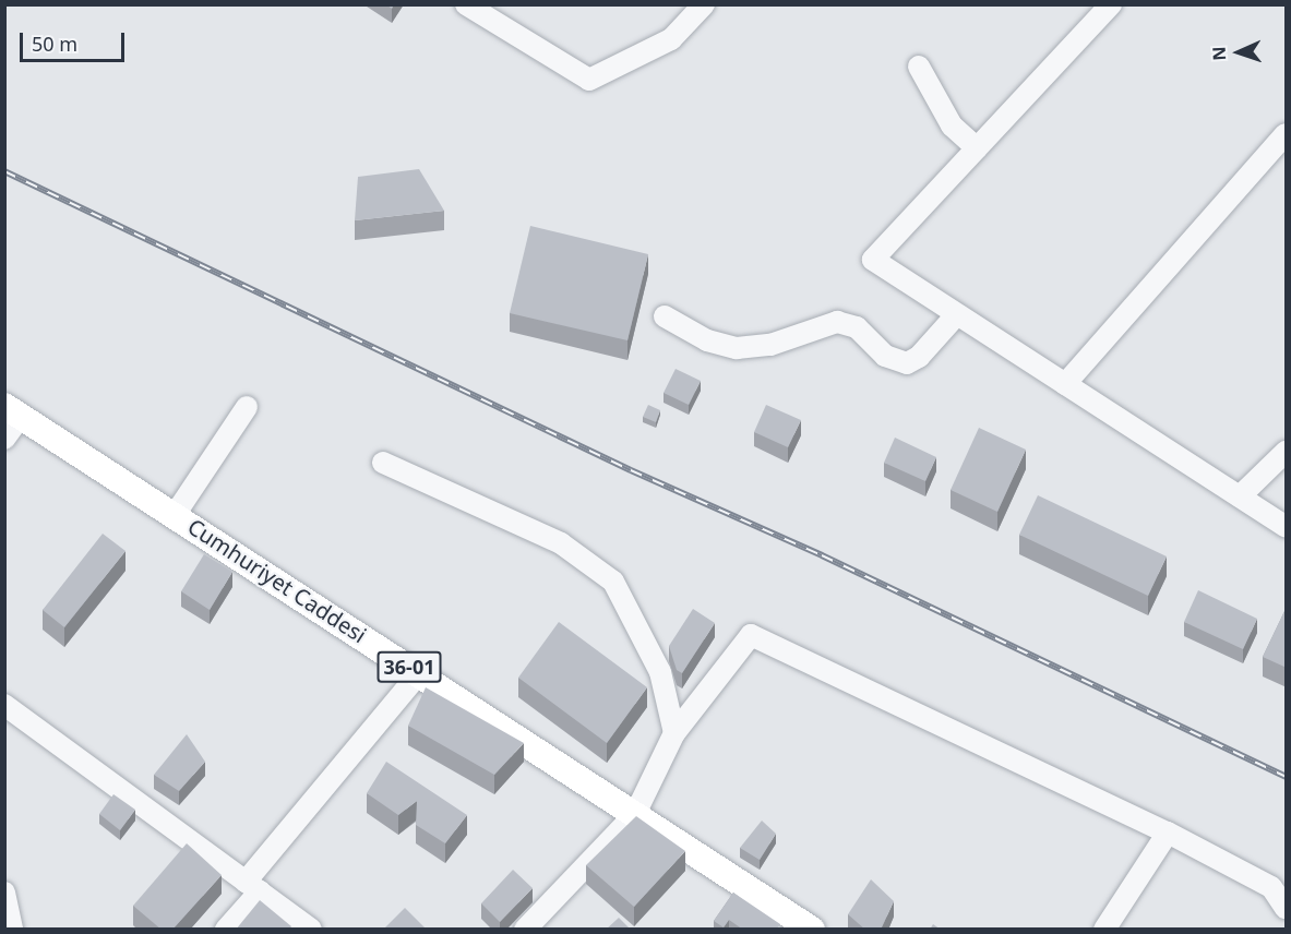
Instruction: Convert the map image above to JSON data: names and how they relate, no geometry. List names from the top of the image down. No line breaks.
{"streets":{"main road":["Cumhuriyet Caddesi","36-01"]},"scale_bar":"50 m","north":"left"}
